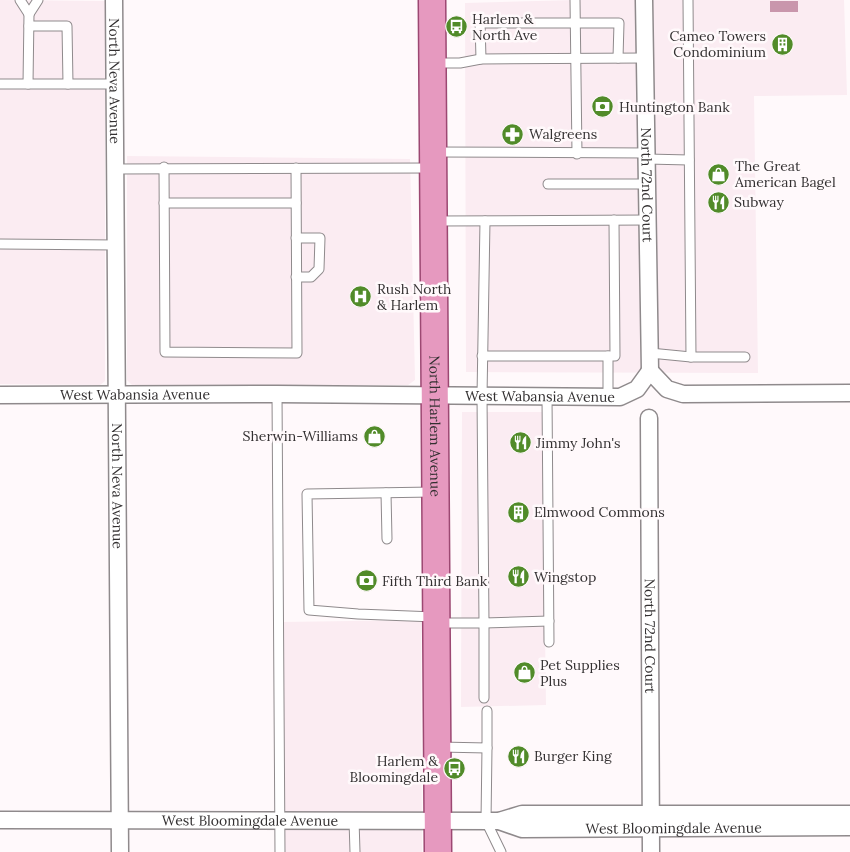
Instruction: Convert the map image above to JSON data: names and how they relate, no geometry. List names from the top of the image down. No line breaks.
{"streets":{"main road":["North Harlem Avenue"],"street":["North Neva Avenue","North 72nd Court","West Wabansia Avenue","West Bloomingdale Avenue"]},"crossings":[["North Neva Avenue","West Wabansia Avenue"],["North Neva Avenue","West Bloomingdale Avenue"],["North 72nd Court","West Wabansia Avenue"],["North 72nd Court","West Bloomingdale Avenue"],["West Wabansia Avenue","North Harlem Avenue"],["North Harlem Avenue","West Bloomingdale Avenue"]],"places":{"bus stop":["Harlem & North Ave","Harlem & Bloomingdale"],"building":["Cameo Towers Condominium","Elmwood Commons"],"bank":["Huntington Bank","Fifth Third Bank"],"pharmacy":["Walgreens"],"shop":["The Great American Bagel","Sherwin-Williams","Pet Supplies Plus"],"restaurant":["Subway","Jimmy John's","Wingstop","Burger King"],"hospital":["Rush North & Harlem"]}}
